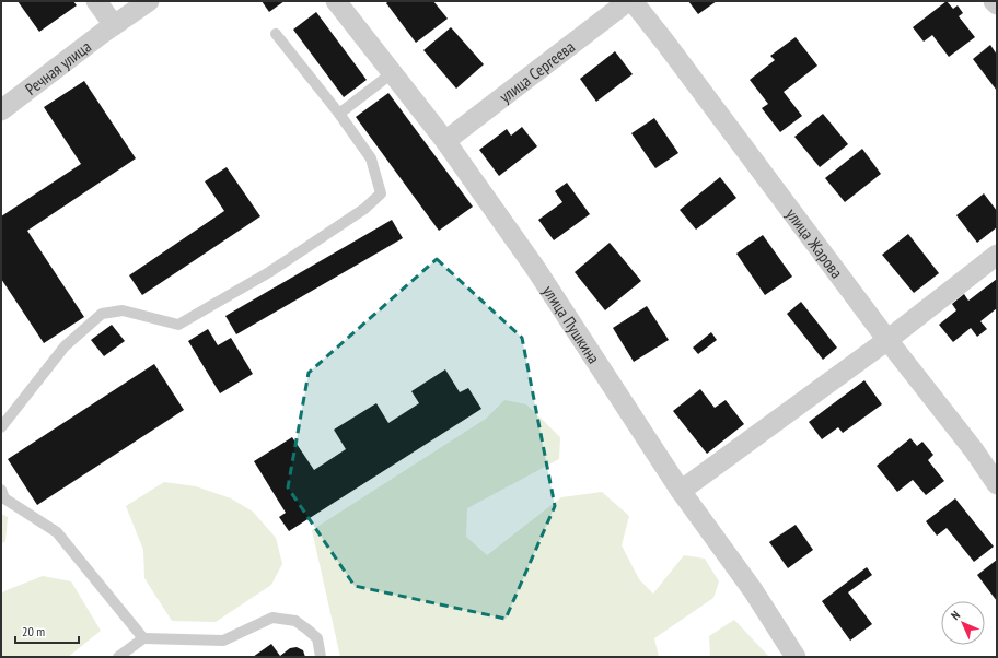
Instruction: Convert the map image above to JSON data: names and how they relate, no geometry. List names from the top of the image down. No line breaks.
{"streets":{"street":["Речная улица","улица Сергеева","улица Жарова","улица Пушкина"]},"crossings":[["улица Сергеева","улица Пушкина"]],"scale_bar":"20 m","north":"top left"}
